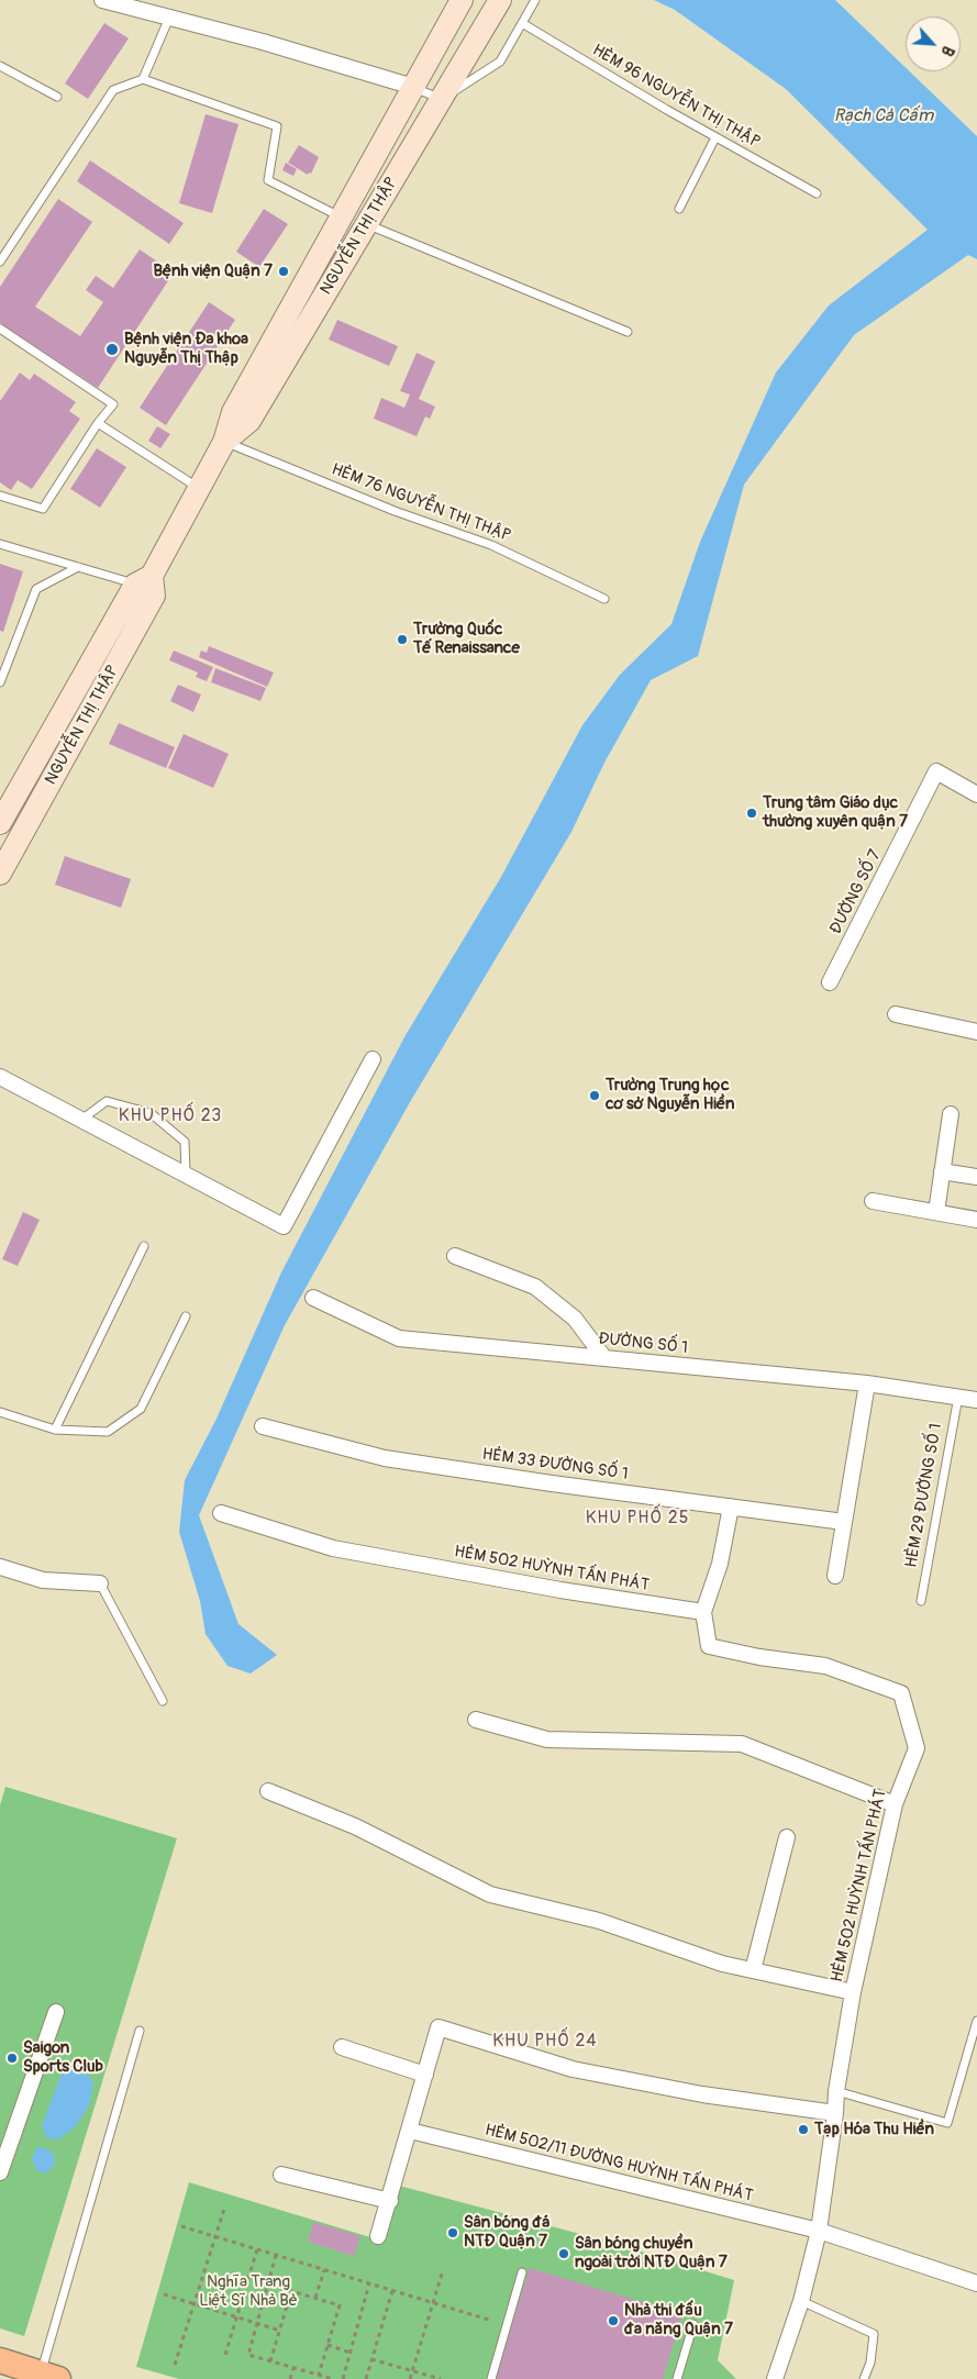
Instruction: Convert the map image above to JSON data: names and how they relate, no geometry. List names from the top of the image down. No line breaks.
{"streets":{"main road":["NGUYỄN THỊ THẬP"],"street":["ĐƯỜNG SỐ 7","ĐƯỜNG SỐ 1","HẺM 33 ĐƯỜNG SỐ 1","HẺM 502 HUỲNH TẤN PHÁT","HẺM 502/11 ĐƯỜNG HUỲNH TẤN PHÁT"],"lane":["HẺM 96 NGUYỄN THỊ THẬP","HẺM 76 NGUYỄN THỊ THẬP","HẺM 29 ĐƯỜNG SỐ 1"]},"crossings":[["NGUYỄN THỊ THẬP","HẺM 76 NGUYỄN THỊ THẬP"],["ĐƯỜNG SỐ 1","HẺM 29 ĐƯỜNG SỐ 1"],["HẺM 502 HUỲNH TẤN PHÁT","HẺM 502/11 ĐƯỜNG HUỲNH TẤN PHÁT"]],"districts":["KHU PHỐ 23","KHU PHỐ 25","KHU PHỐ 24"],"water":["Rạch Cả Cấm"],"parks":["Nghĩa Trang Liệt Sĩ Nhà Bè"],"places":["Bệnh viện Quận 7","Bệnh viện Đa khoa Nguyễn Thị Thập","Trường Quốc Tế Renaissance","Trung tâm Giáo dục thường xuyên quận 7","Trường Trung học cơ sở Nguyễn Hiền","Saigon Sports Club","Tạp Hóa Thu Hiền","Sân bóng đá NTĐ Quận 7","Sân bóng chuyền ngoài trời NTĐ Quận 7","Nhà thi đấu đa năng Quận 7"],"north":"bottom right"}
